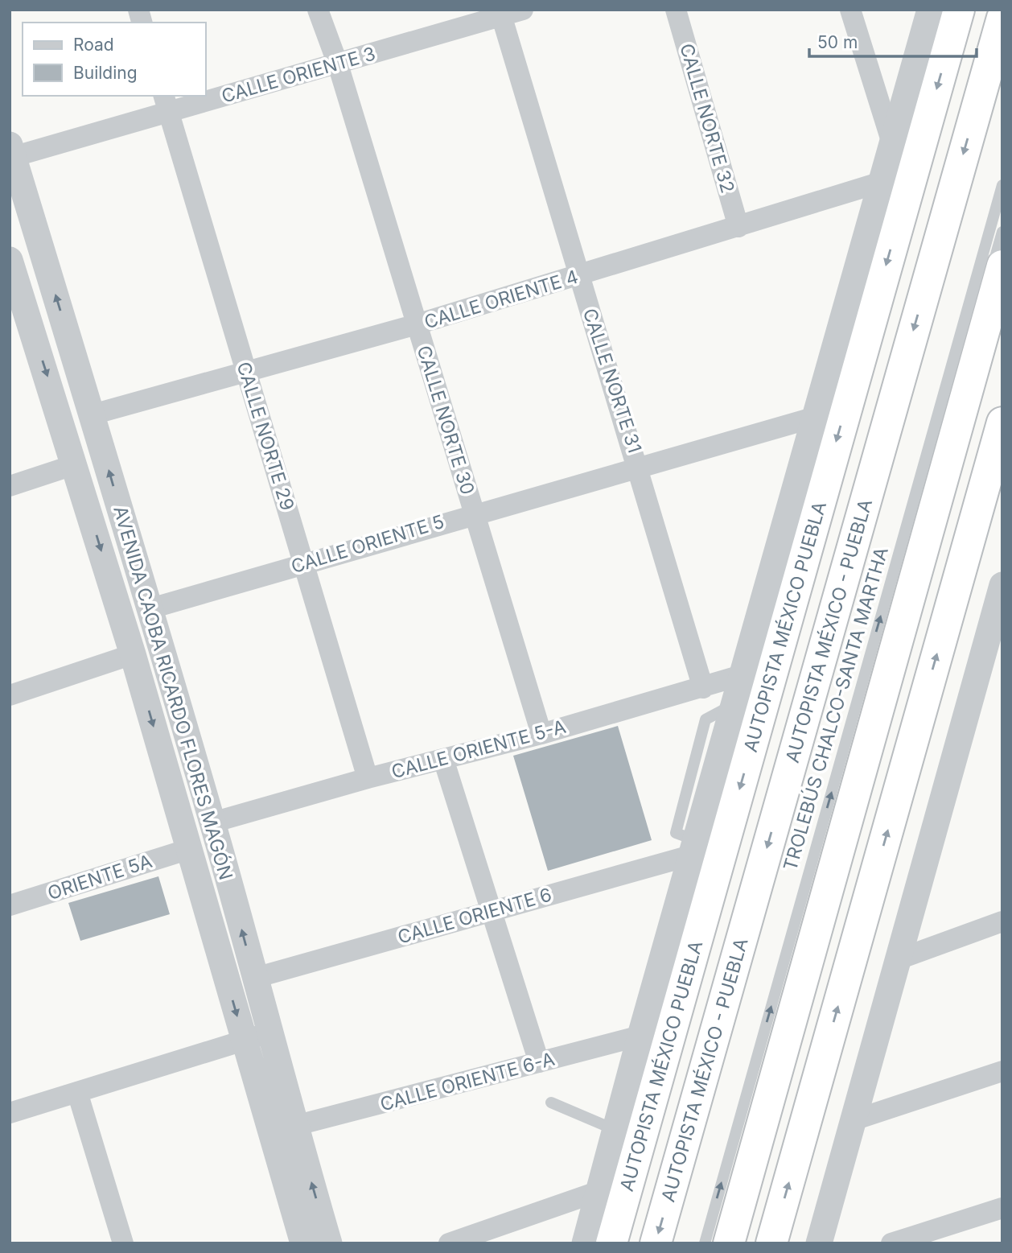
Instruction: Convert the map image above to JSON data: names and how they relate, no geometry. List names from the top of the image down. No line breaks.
{"streets":{"highway":["AUTOPISTA MÉXICO PUEBLA","AUTOPISTA MÉXICO - PUEBLA"],"street":["CALLE ORIENTE 3","CALLE NORTE 32","CALLE ORIENTE 4","CALLE NORTE 31","CALLE NORTE 30","CALLE NORTE 29","CALLE ORIENTE 5","AVENIDA CAOBA RICARDO FLORES MAGÓN","CALLE ORIENTE 5-A","ORIENTE 5A","CALLE ORIENTE 6","CALLE ORIENTE 6-A"],"lane":["TROLEBÚS CHALCO-SANTA MARTHA"]},"crossings":[["CALLE ORIENTE 3","CALLE NORTE 31"],["CALLE ORIENTE 3","CALLE NORTE 30"],["CALLE ORIENTE 3","CALLE NORTE 29"],["CALLE ORIENTE 3","AVENIDA CAOBA RICARDO FLORES MAGÓN"],["CALLE NORTE 32","CALLE ORIENTE 4"],["CALLE ORIENTE 4","CALLE NORTE 31"],["CALLE ORIENTE 4","CALLE NORTE 30"],["CALLE ORIENTE 4","CALLE NORTE 29"],["CALLE ORIENTE 4","AUTOPISTA MÉXICO PUEBLA"],["CALLE ORIENTE 4","AVENIDA CAOBA RICARDO FLORES MAGÓN"],["CALLE NORTE 31","CALLE ORIENTE 5"],["CALLE NORTE 31","CALLE ORIENTE 5-A"],["CALLE NORTE 30","CALLE ORIENTE 5"],["CALLE NORTE 30","CALLE ORIENTE 5-A"],["CALLE NORTE 29","CALLE ORIENTE 5"],["CALLE NORTE 29","CALLE ORIENTE 5-A"],["CALLE ORIENTE 5","AUTOPISTA MÉXICO PUEBLA"],["CALLE ORIENTE 5","AVENIDA CAOBA RICARDO FLORES MAGÓN"],["AUTOPISTA MÉXICO PUEBLA","CALLE ORIENTE 5-A"],["AUTOPISTA MÉXICO PUEBLA","CALLE ORIENTE 6"],["AUTOPISTA MÉXICO PUEBLA","CALLE ORIENTE 6-A"],["AVENIDA CAOBA RICARDO FLORES MAGÓN","CALLE ORIENTE 5-A"],["AVENIDA CAOBA RICARDO FLORES MAGÓN","ORIENTE 5A"],["AVENIDA CAOBA RICARDO FLORES MAGÓN","CALLE ORIENTE 6"],["AVENIDA CAOBA RICARDO FLORES MAGÓN","CALLE ORIENTE 6-A"]],"legend":["Road","Building"],"scale_bar":"50 m"}
